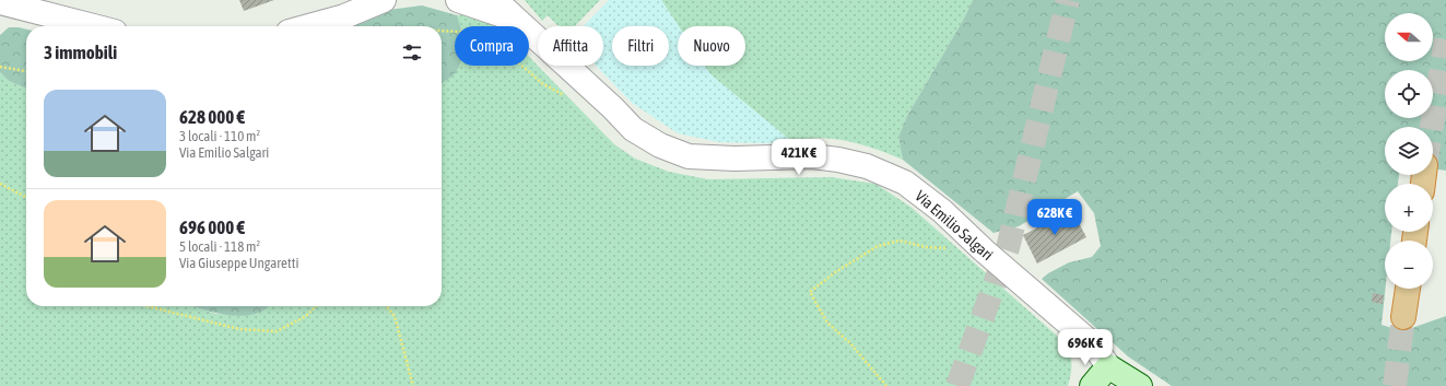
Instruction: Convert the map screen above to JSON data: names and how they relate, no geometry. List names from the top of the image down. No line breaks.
{"streets":{"street":["Via Emilio Salgari"]},"north":"left","page":{"map_buttons":["+","−"],"chip":["Compra","Affitta","Filtri","Nuovo"],"heading":"3 immobili","list":[{"name":"628 000 €","note":"3 locali · 110 m² · Via Emilio Salgari"},{"name":"696 000 €","note":"5 locali · 118 m² · Via Giuseppe Ungaretti"}],"price":["421K €","628K €","696K €"]}}
